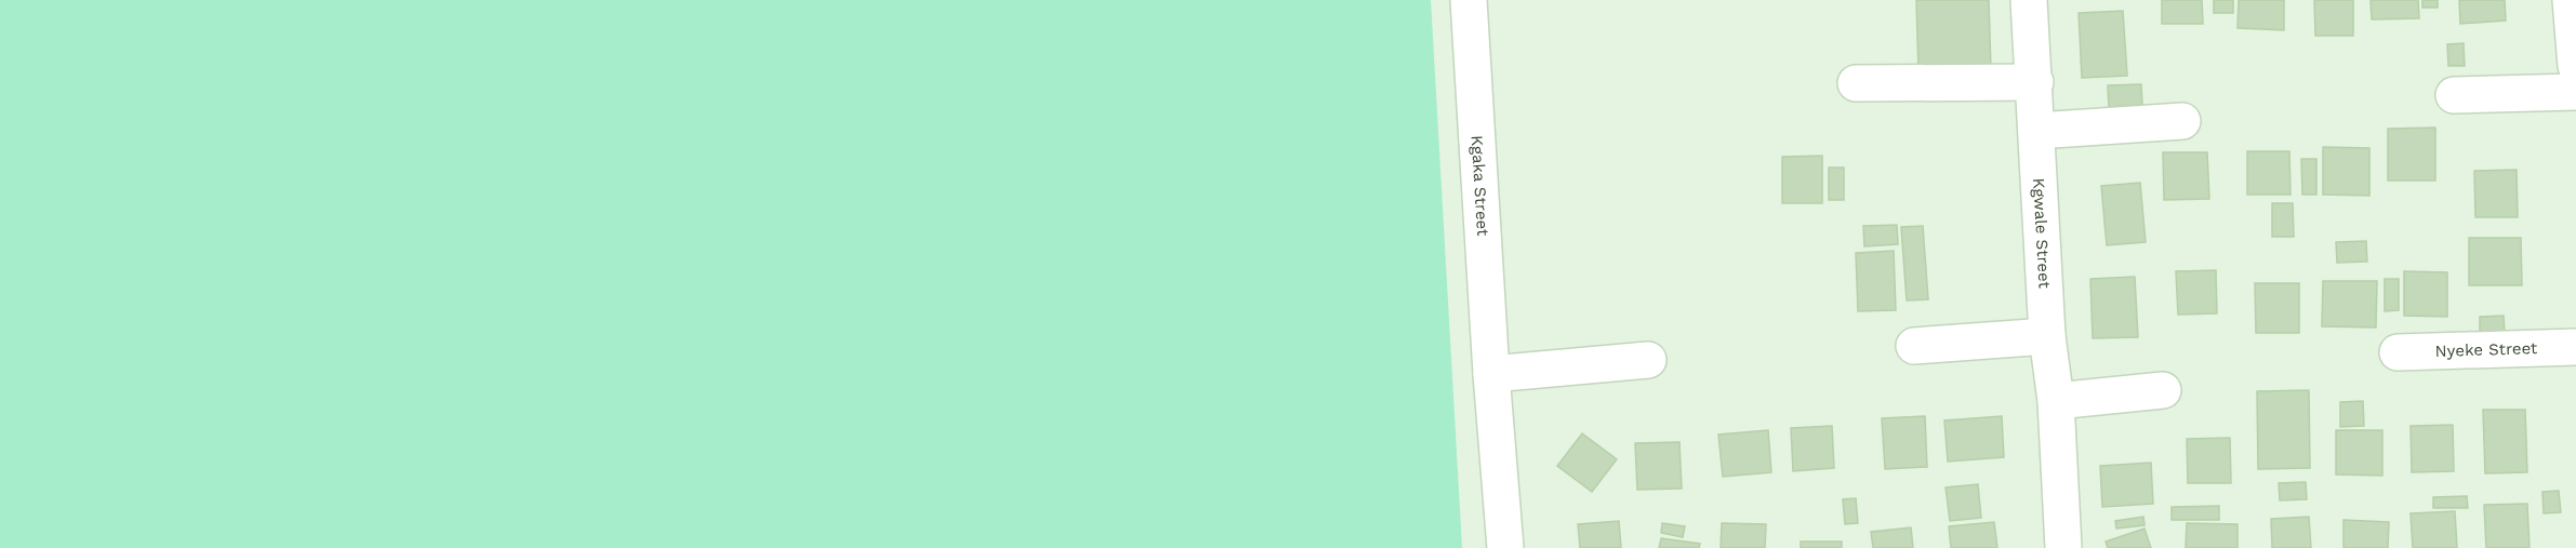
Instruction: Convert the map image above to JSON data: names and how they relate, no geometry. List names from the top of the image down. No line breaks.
{"streets":{"street":["Kgaka Street","Kgwale Street","Nyeke Street"]}}
